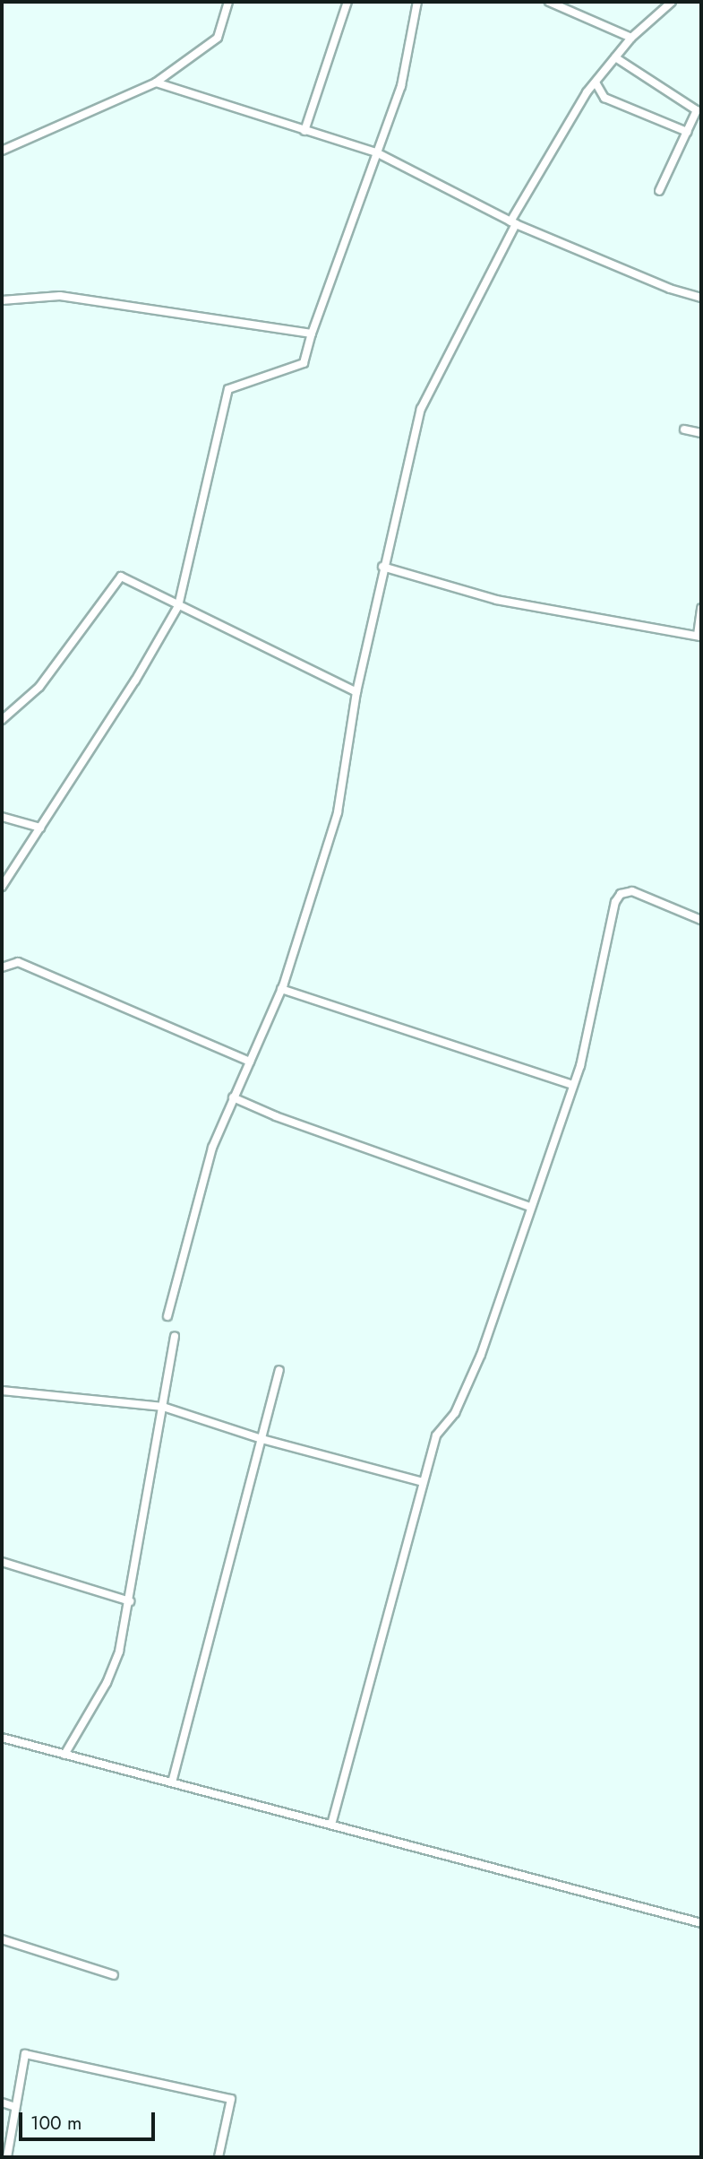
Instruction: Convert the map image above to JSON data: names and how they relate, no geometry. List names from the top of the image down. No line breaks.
{"scale_bar":"100 m"}
